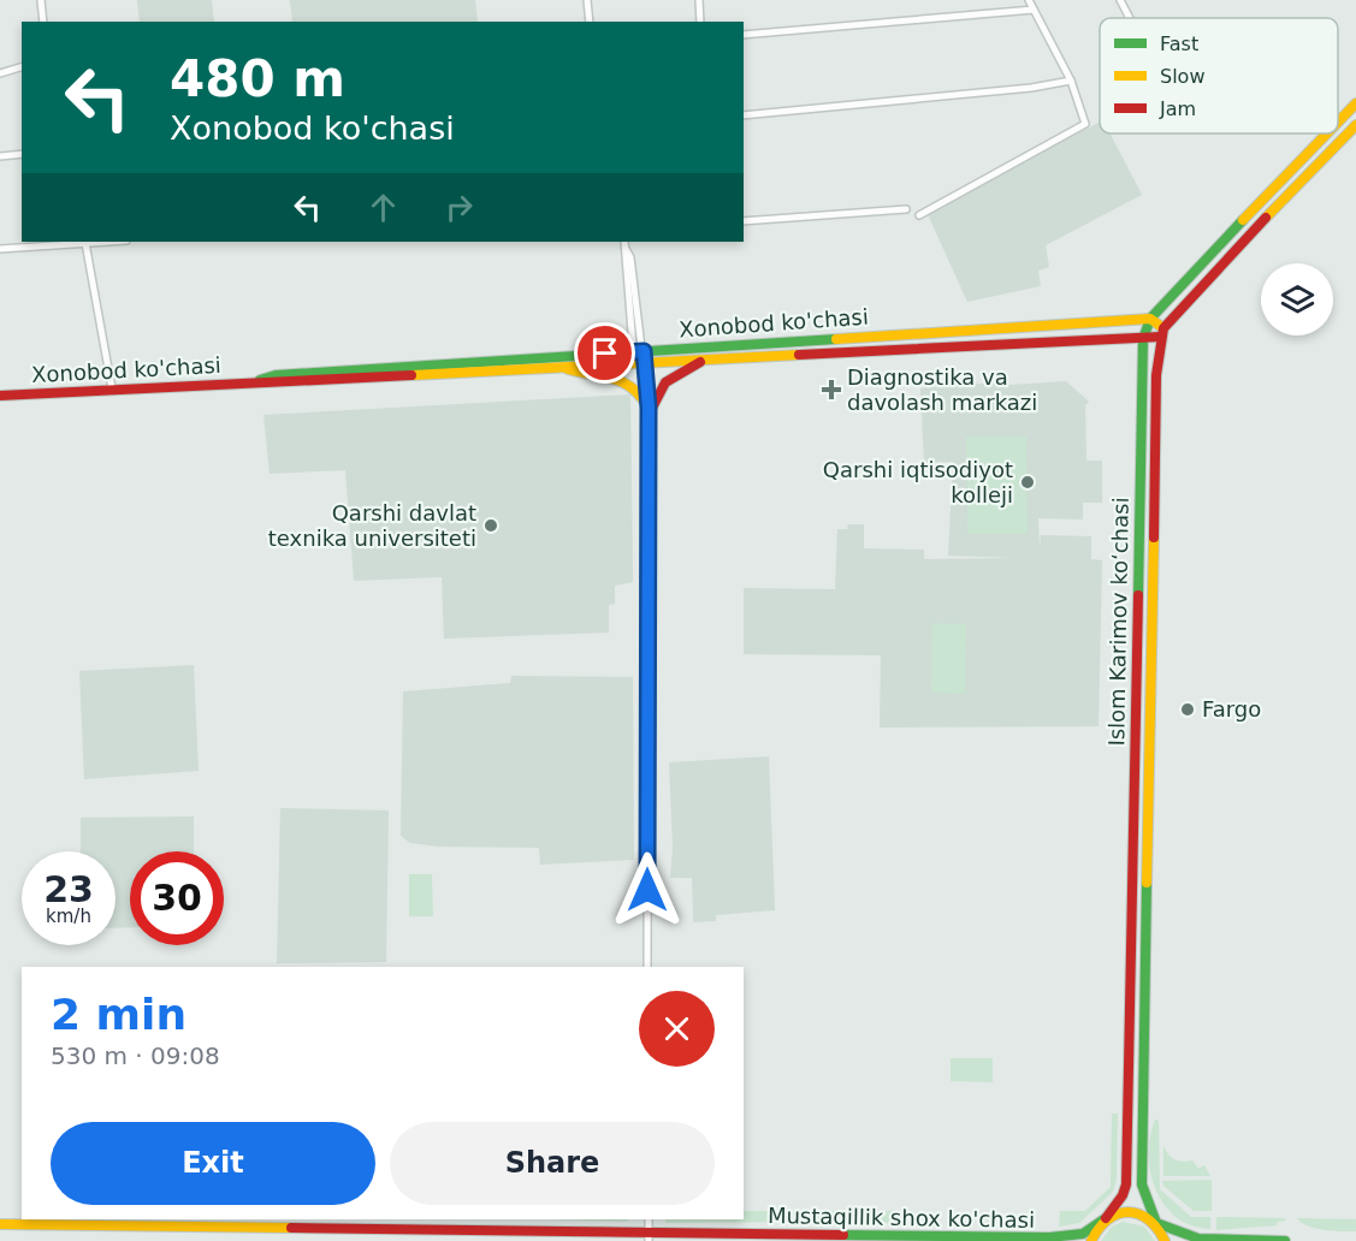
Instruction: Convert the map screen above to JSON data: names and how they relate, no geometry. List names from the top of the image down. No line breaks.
{"streets":{"main road":["Xonobod ko'chasi","Islom Karimov ko‘chasi","Mustaqillik shox ko'chasi"]},"crossings":[["Xonobod ko'chasi","Islom Karimov ko‘chasi"],["Islom Karimov ko‘chasi","Mustaqillik shox ko'chasi"]],"places":{"health":["Diagnostika va davolash markazi"],"other":["Qarshi iqtisodiyot kolleji","Qarshi davlat texnika universiteti","Fargo"]},"legend":["Fast","Slow","Jam"],"page":{"turn":["480 m","Xonobod ko'chasi"],"speed":"23 km/h","limit":"30","heading":["2 min","530 m · 09:08"],"buttons":["Exit","Share"]}}
